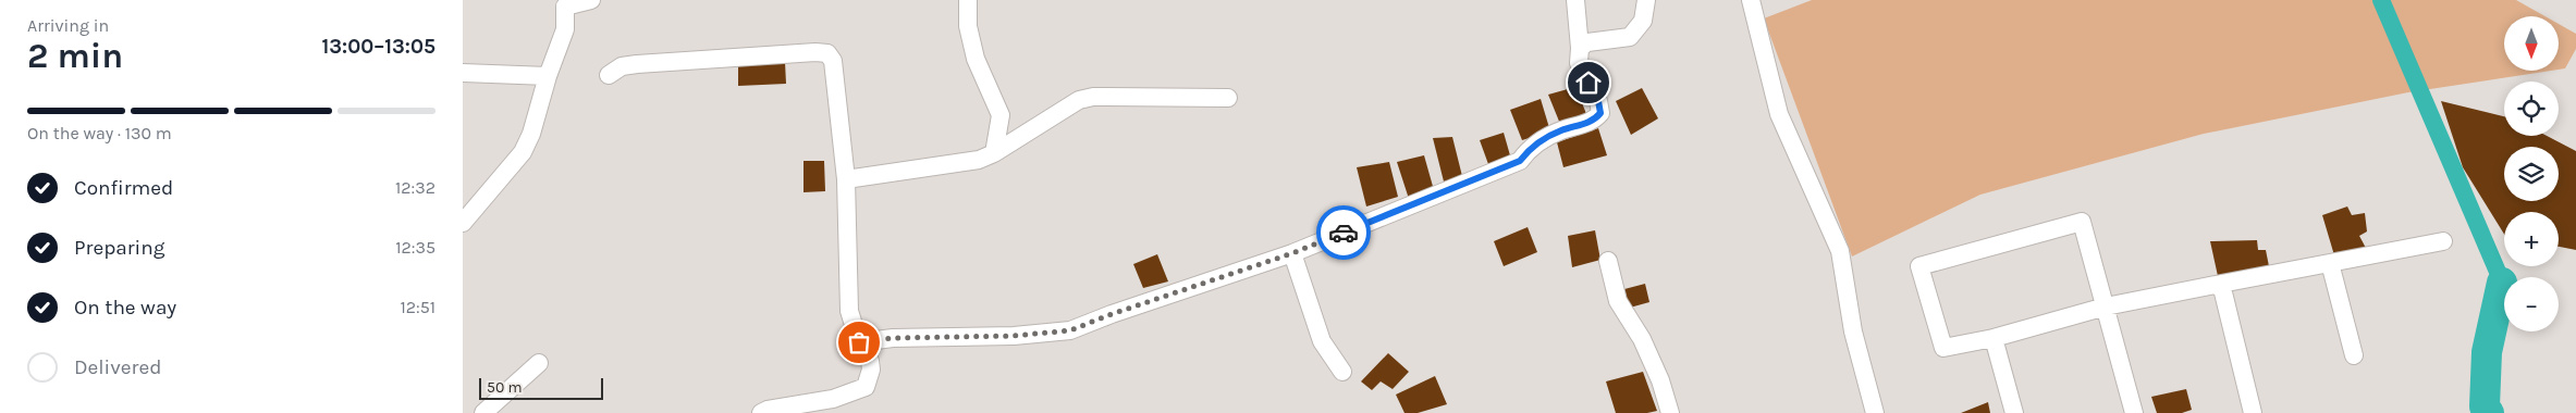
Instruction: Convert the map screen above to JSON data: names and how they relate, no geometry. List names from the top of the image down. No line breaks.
{"scale_bar":"50 m","north":"bottom","page":{"heading":["2 min","Arriving in","13:00–13:05"],"map_buttons":["+","−"],"bar":"On the way · 130 m","list":[["Confirmed","12:32"],["Preparing","12:35"],["On the way","12:51"],"Delivered"],"scale":"50 m"}}
